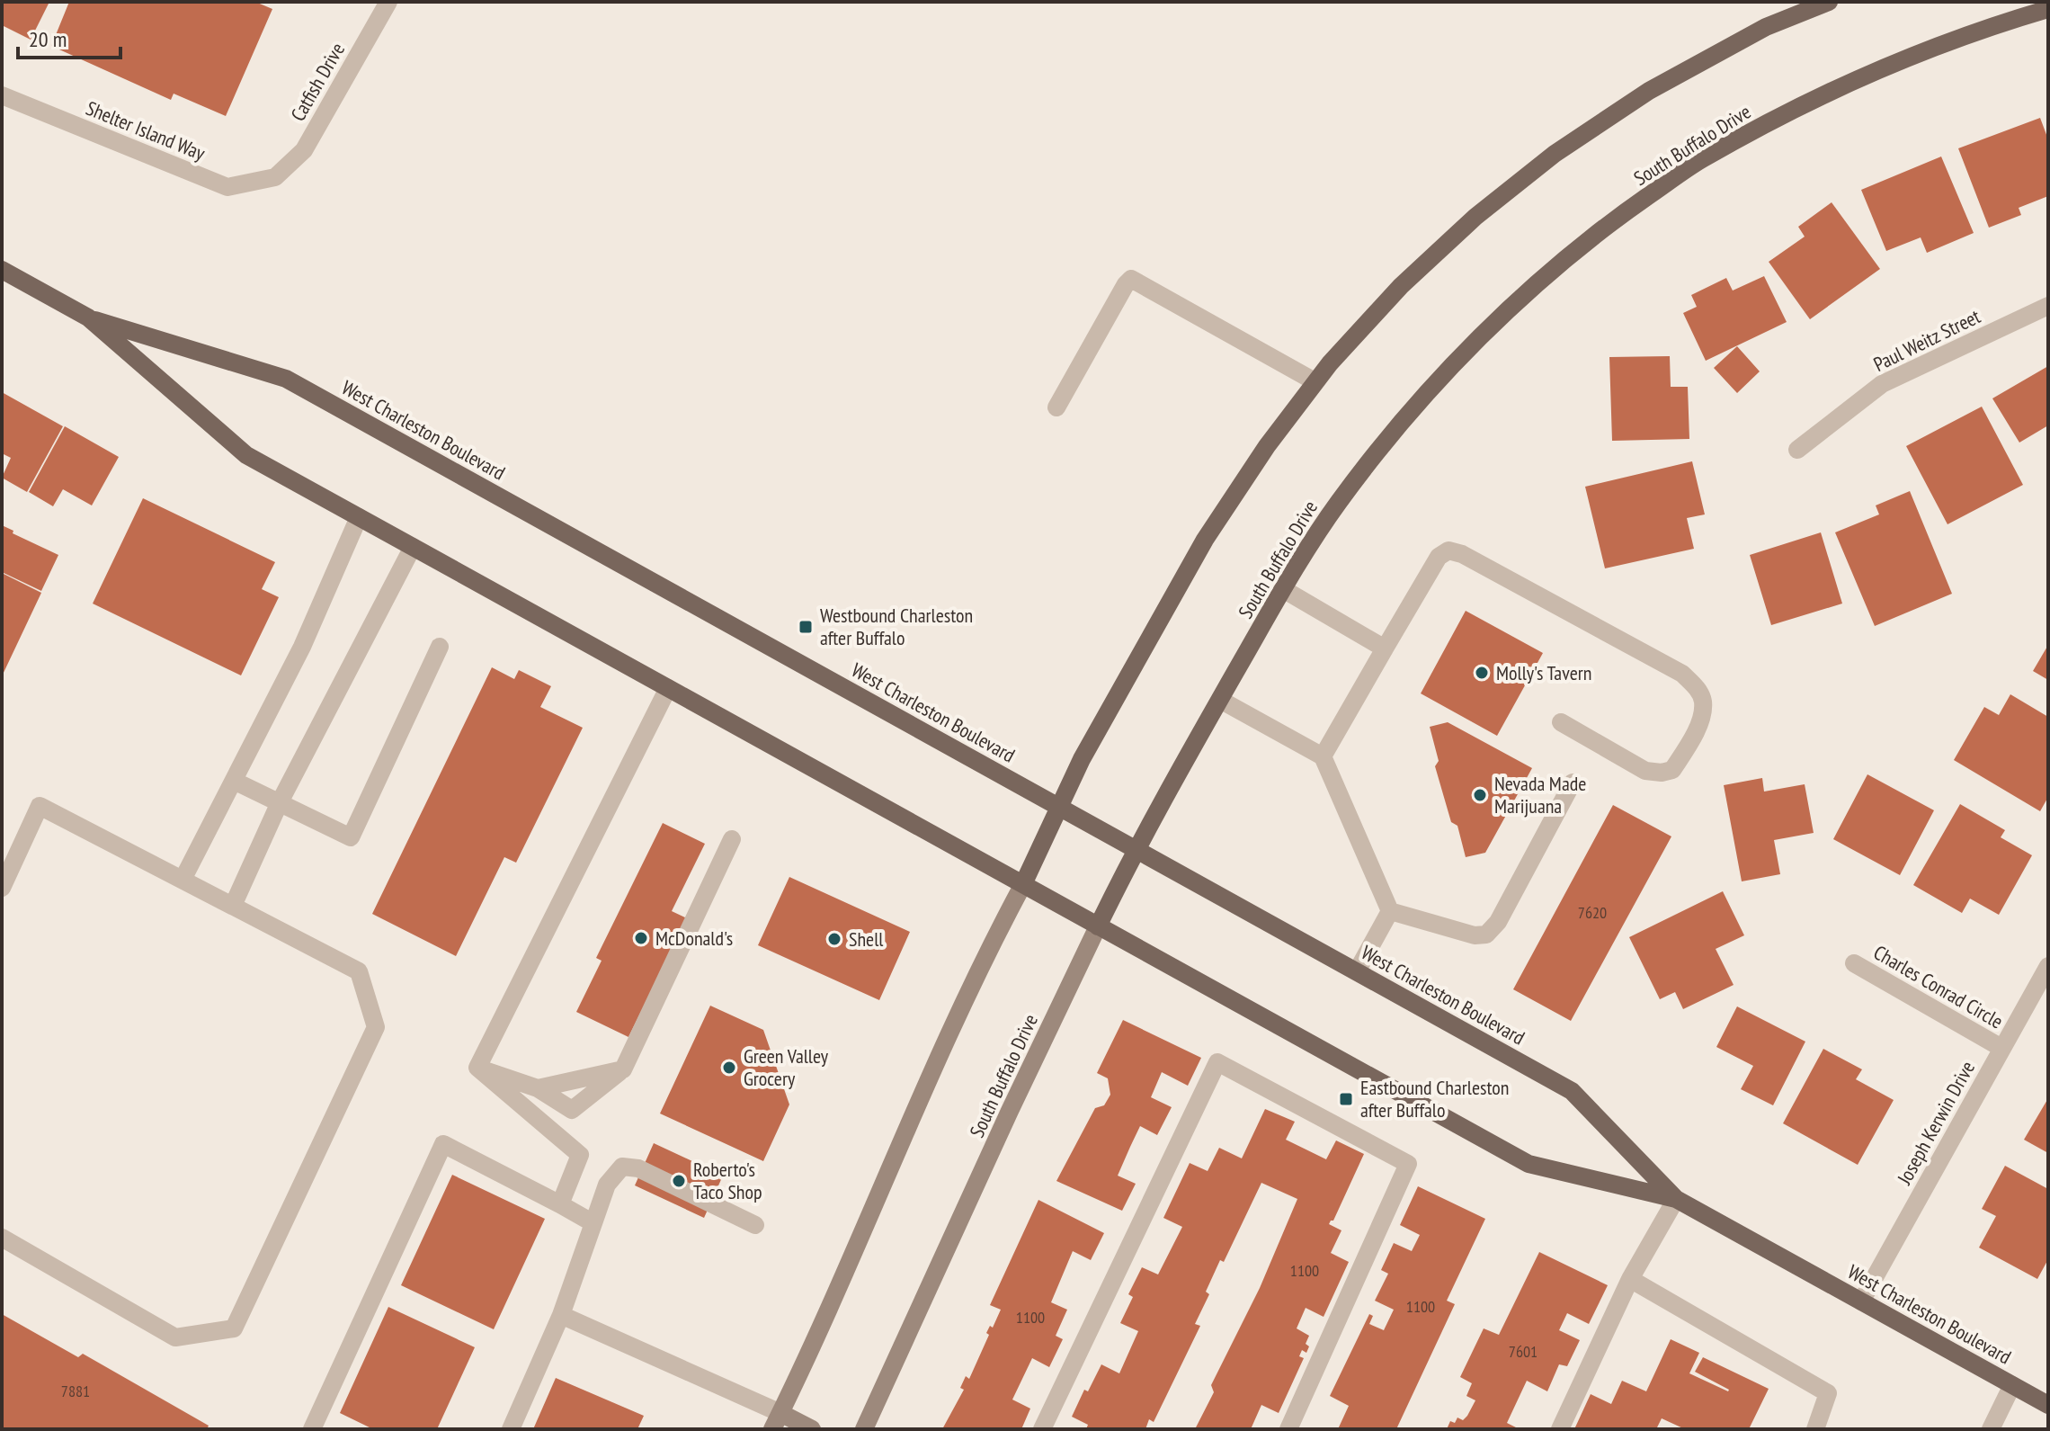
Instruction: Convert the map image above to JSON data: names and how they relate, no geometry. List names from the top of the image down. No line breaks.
{"streets":{"main road":["South Buffalo Drive","West Charleston Boulevard"],"street":["Catfish Drive","Shelter Island Way","Paul Weitz Street","Charles Conrad Circle","Joseph Kerwin Drive"]},"crossings":[["Catfish Drive","Shelter Island Way"],["South Buffalo Drive","West Charleston Boulevard"],["West Charleston Boulevard","Joseph Kerwin Drive"],["Charles Conrad Circle","Joseph Kerwin Drive"]],"places":{"transit":["Westbound Charleston after Buffalo","Eastbound Charleston after Buffalo"],"other":["Molly's Tavern","Nevada Made Marijuana","McDonald's","Shell","Green Valley Grocery","Roberto's Taco Shop"]},"house_numbers":["7620","1100","1100","1100","7601","7881"],"scale_bar":"20 m"}
